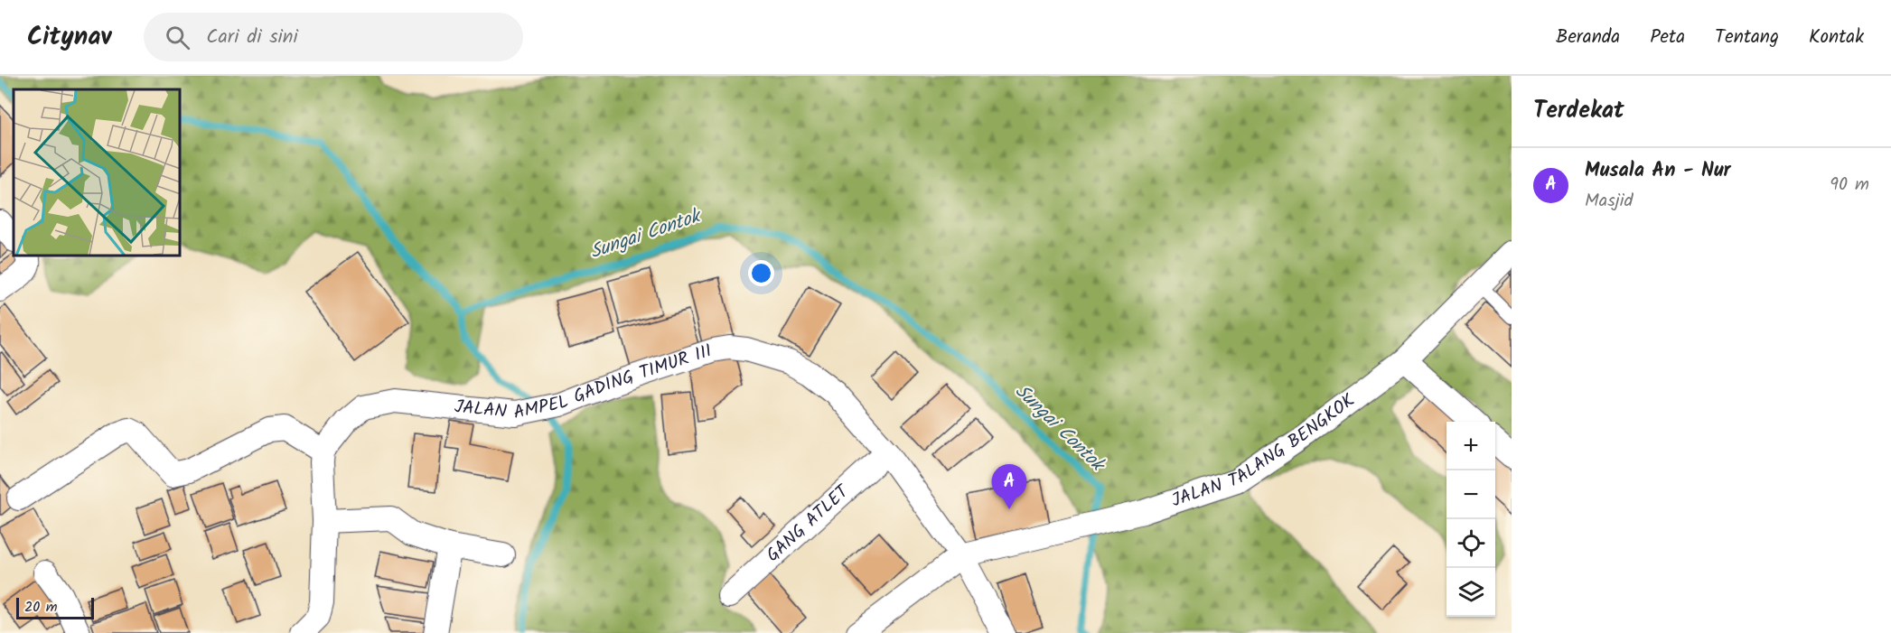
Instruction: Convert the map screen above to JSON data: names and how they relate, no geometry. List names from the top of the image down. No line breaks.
{"streets":{"street":["JALAN AMPEL GADING TIMUR III","JALAN TALANG BENGKOK","GANG ATLET"]},"crossings":[["JALAN AMPEL GADING TIMUR III","JALAN TALANG BENGKOK"],["JALAN AMPEL GADING TIMUR III","GANG ATLET"]],"water":["Sungai Contok"],"scale_bar":"20 m","page":{"header":"Citynav","search":"Cari di sini","nav":["Beranda","Peta","Tentang","Kontak"],"heading":"Terdekat","list":[{"mark":"A","name":"Musala An - Nur","note":"Masjid","value":"90 m"}],"map_buttons":["+","−"],"pins":"A","scale":"20 m"}}
